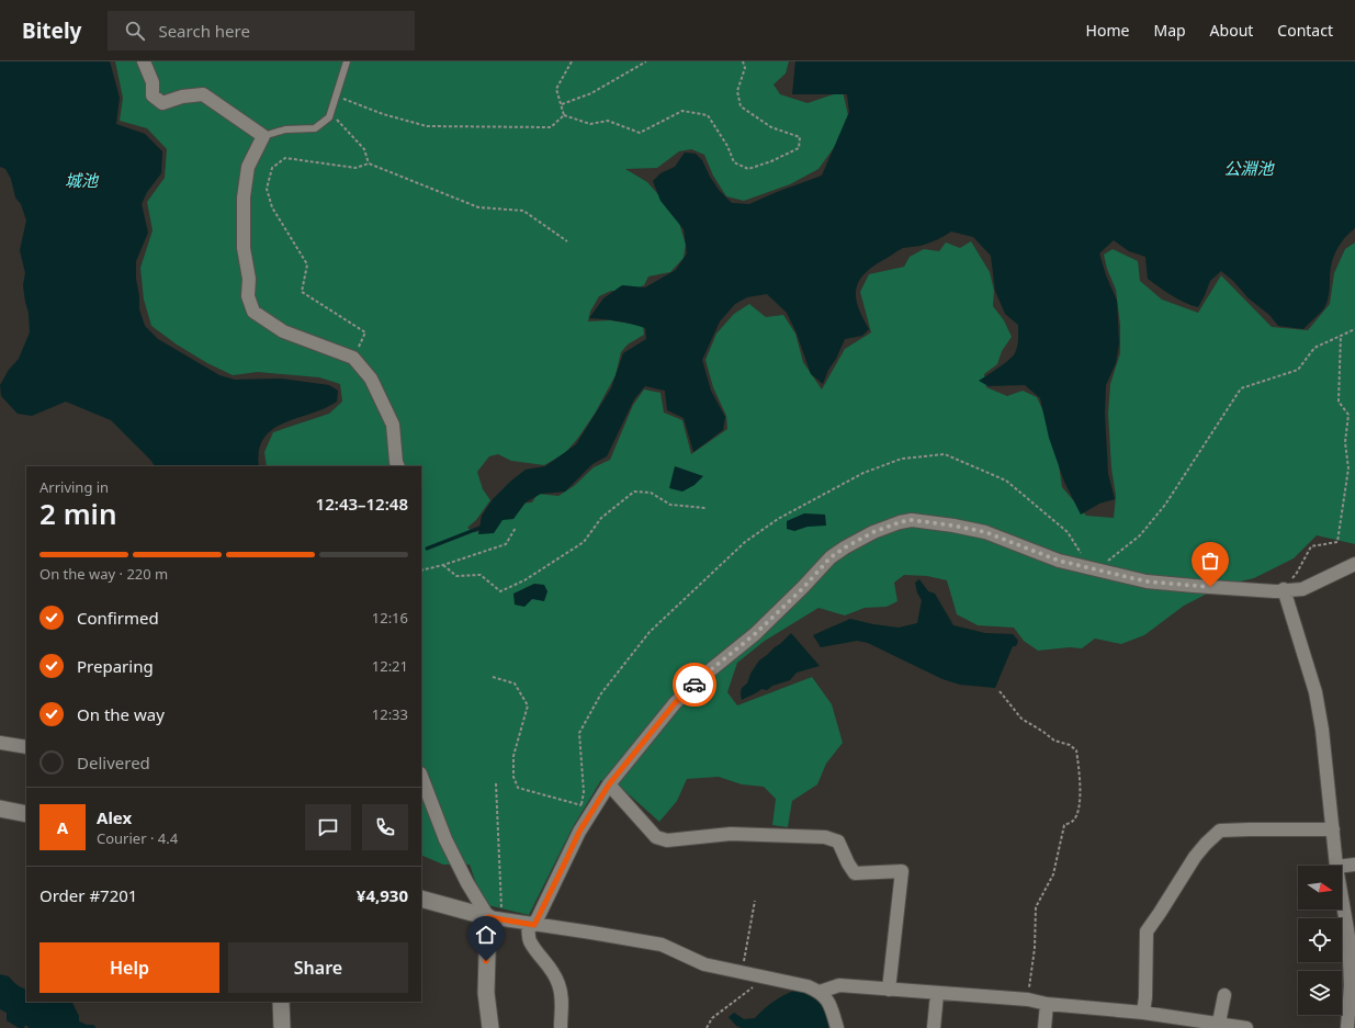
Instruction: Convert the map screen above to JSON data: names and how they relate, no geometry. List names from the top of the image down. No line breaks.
{"water":["公淵池","城池"],"north":"right","page":{"header":"Bitely","search":"Search here","nav":["Home","Map","About","Contact"],"heading":["2 min","Arriving in","12:43–12:48"],"panel":["Alex","Courier · 4.4","Order #7201","¥4,930"],"bar":"On the way · 220 m","list":[["Confirmed","12:16"],["Preparing","12:21"],["On the way","12:33"],"Delivered"],"round":"A","buttons":["Help","Share"]}}
